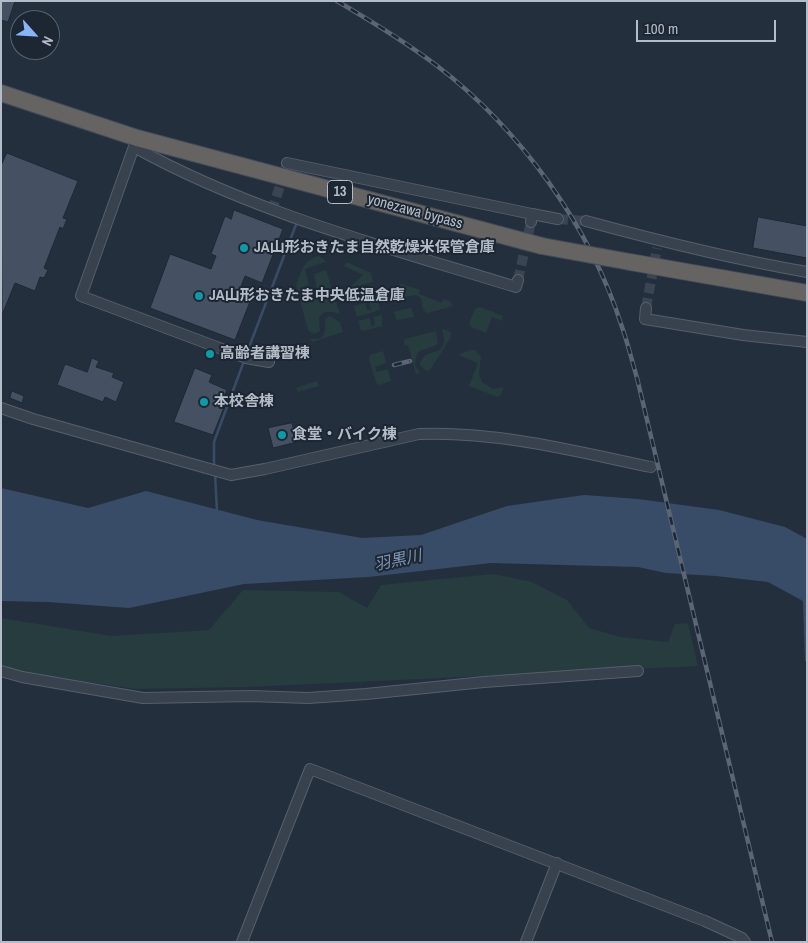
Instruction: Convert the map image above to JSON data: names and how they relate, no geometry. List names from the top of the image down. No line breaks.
{"streets":{"highway":["13","yonezawa bypass"]},"water":["羽黒川"],"places":["JA山形おきたま自然乾燥米保管倉庫","JA山形おきたま中央低温倉庫","高齢者講習棟","本校舎棟","食堂・バイク棟"],"scale_bar":"100 m","north":"bottom right"}
